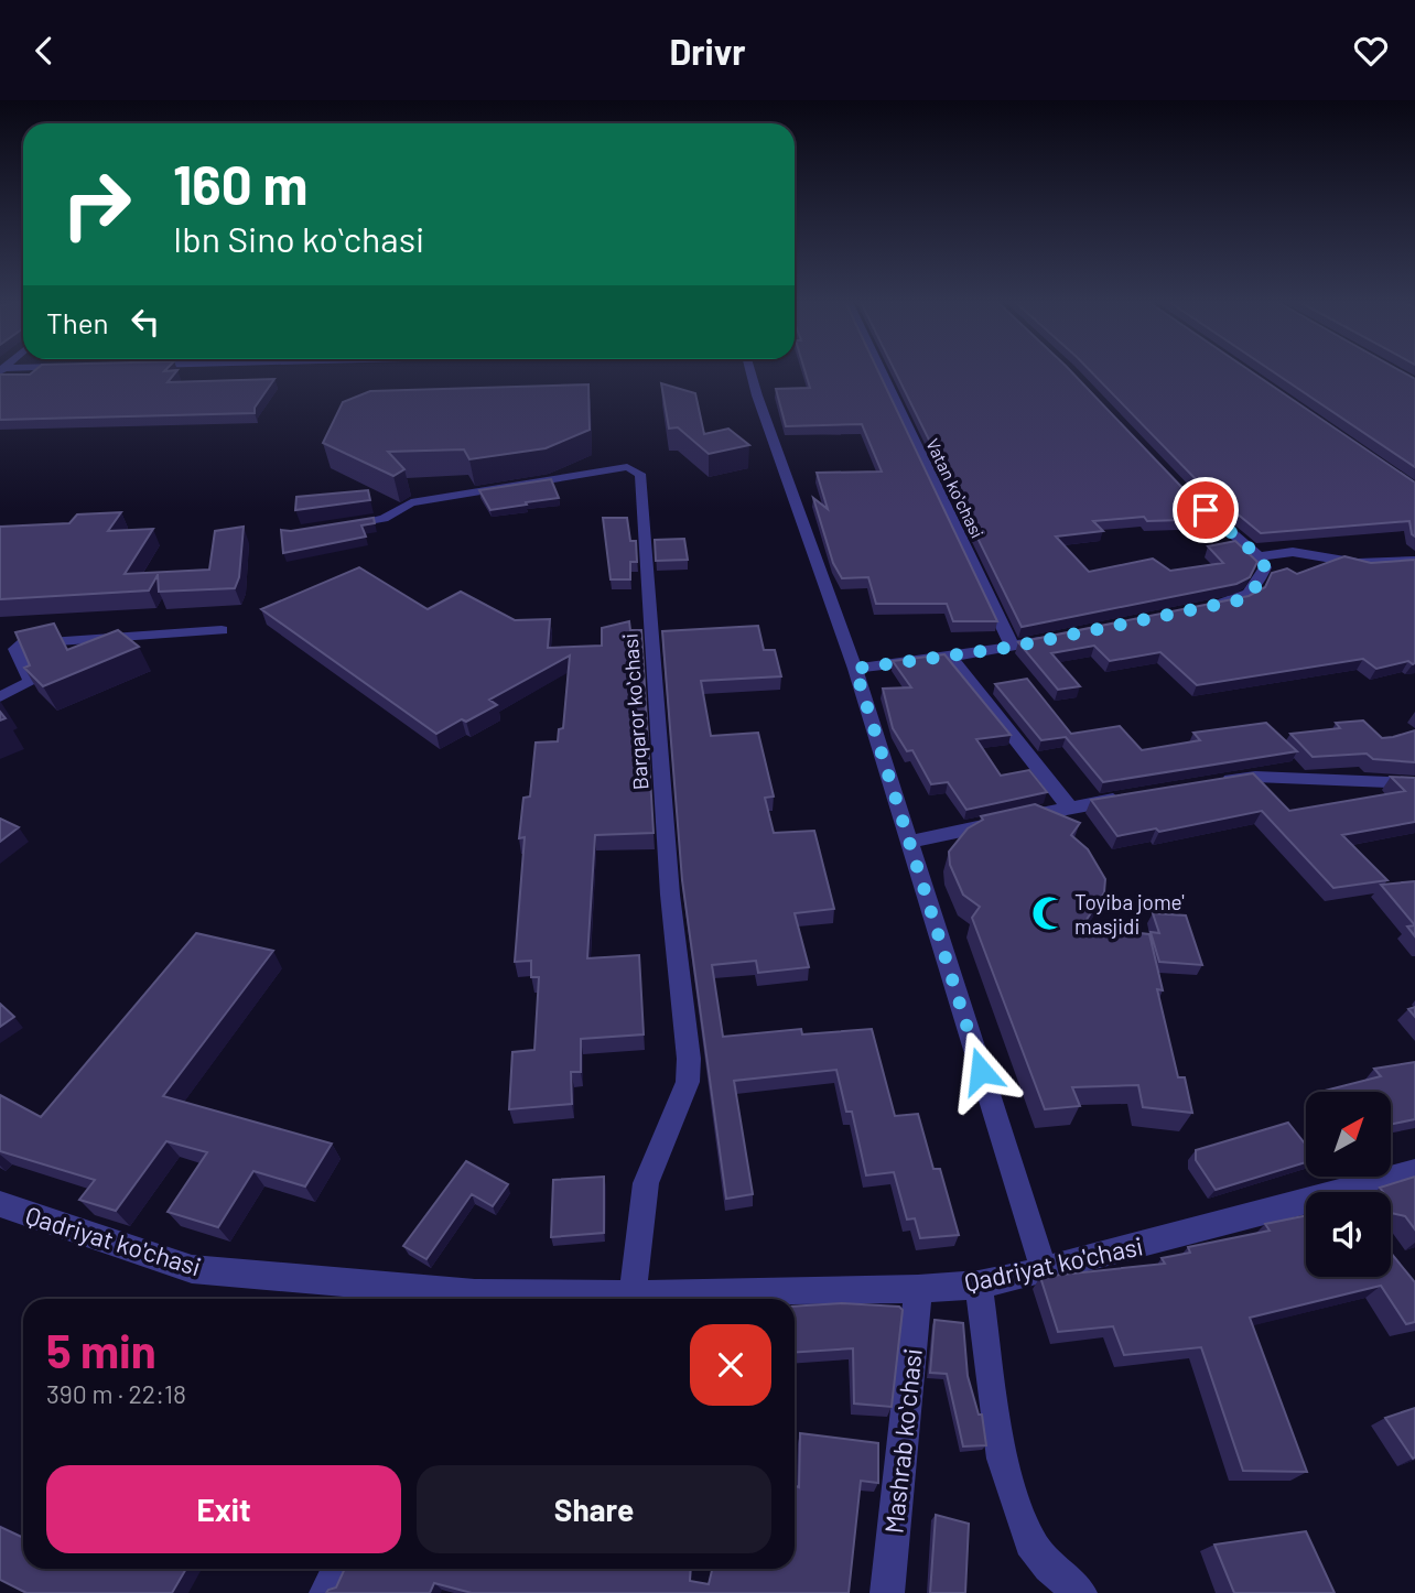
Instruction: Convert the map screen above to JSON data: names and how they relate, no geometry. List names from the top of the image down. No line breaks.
{"streets":{"street":["Vatan koʻchasi","Barqaror koʻchasi","Qadriyat ko'chasi","Mashrab koʻchasi"]},"crossings":[["Barqaror koʻchasi","Qadriyat ko'chasi"],["Qadriyat ko'chasi","Mashrab koʻchasi"]],"places":{"mosque":["Toyiba jome' masjidi"]},"north":"top right","page":{"header":"Drivr","turn":["160 m","Ibn Sino koʻchasi"],"then":"Then","heading":["5 min","390 m · 22:18"],"buttons":["Exit","Share"]}}
